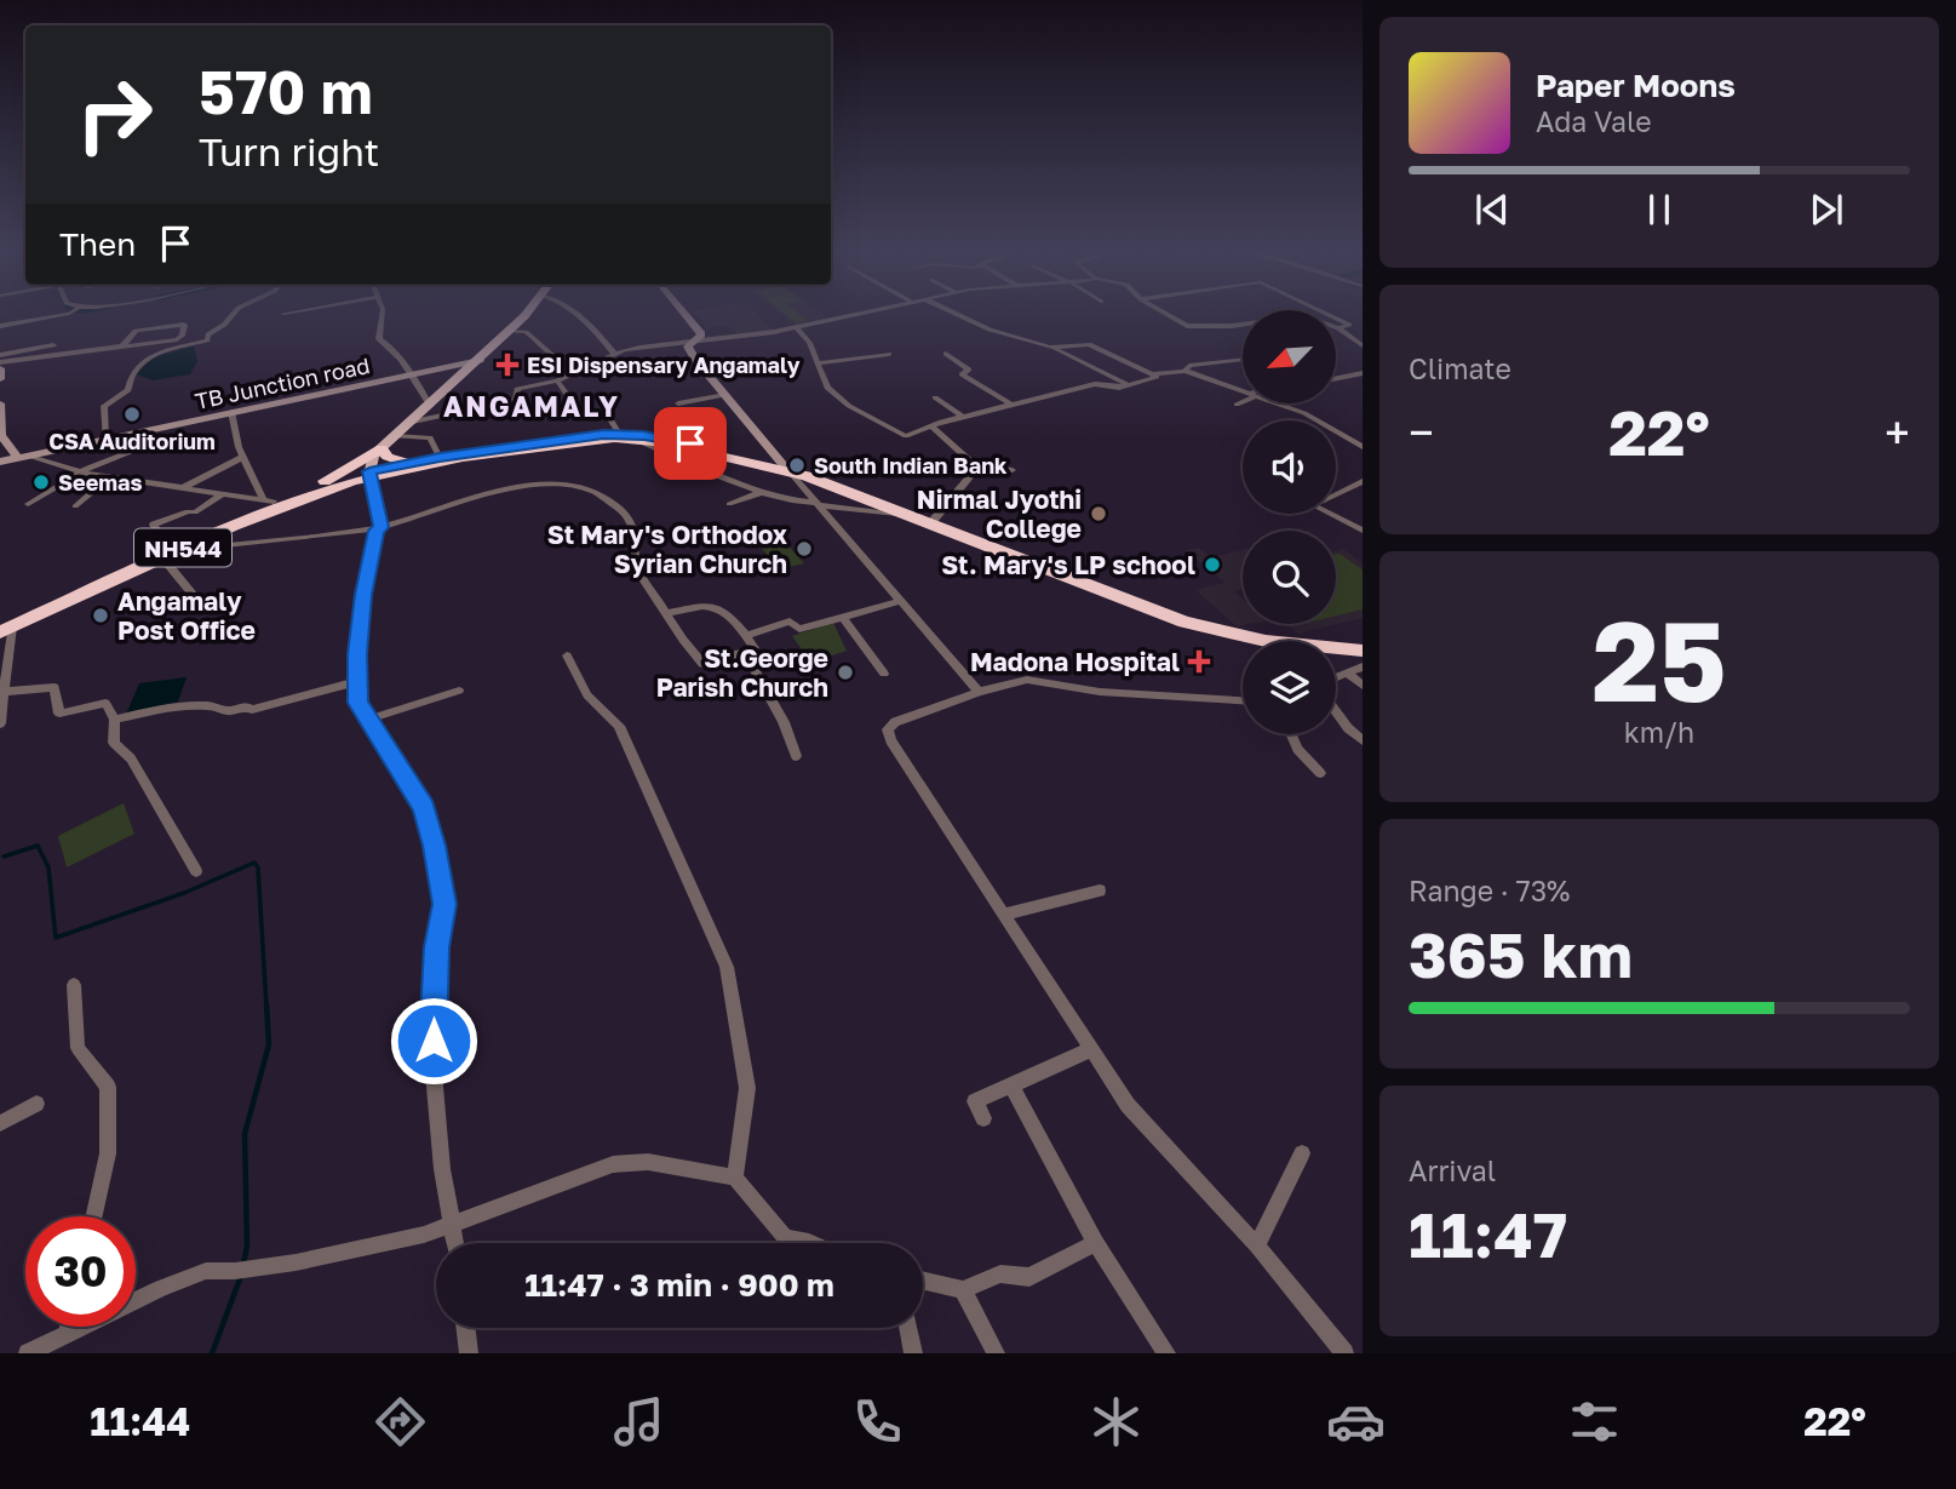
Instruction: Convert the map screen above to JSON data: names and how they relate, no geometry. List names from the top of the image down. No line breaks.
{"streets":{"highway":["NH544"],"main road":["TB Junction road"]},"districts":["ANGAMALY"],"places":{"health":["ESI Dispensary Angamaly","Madona Hospital"],"other":["CSA Auditorium","South Indian Bank","Seemas","Nirmal Jyothi College","St Mary's Orthodox Syrian Church","St. Mary's LP school","Angamaly Post Office","St.George Parish Church"]},"north":"bottom left","page":{"turn":["570 m","Turn right"],"song":["Paper Moons","Ada Vale"],"then":"Then","tile":["Climate",["25","km/h"],["Range · 73%","365 km"],["Arrival","11:47"]],"heat":["−","22°","+"],"limit":"30","trip":"11:47 · 3 min · 900 m","tabs":["11:44","22°"]}}
